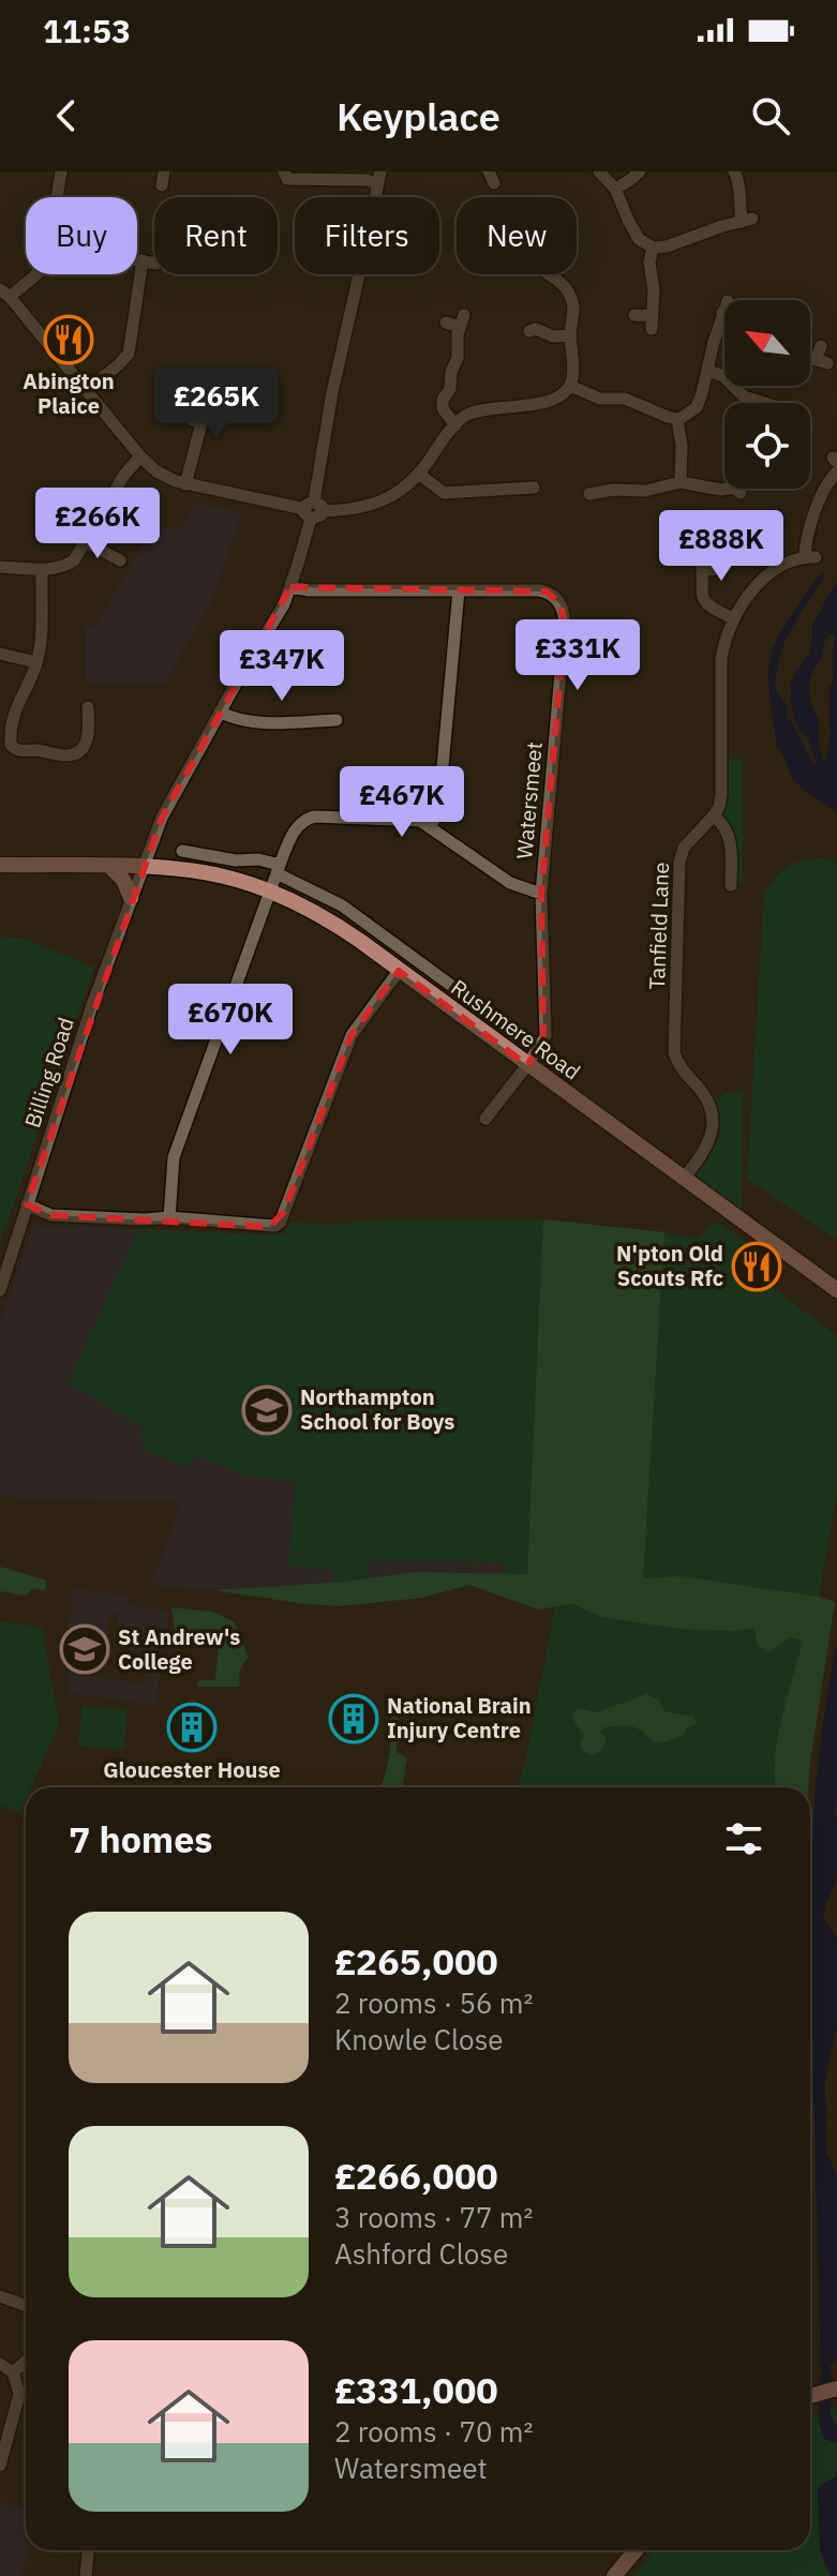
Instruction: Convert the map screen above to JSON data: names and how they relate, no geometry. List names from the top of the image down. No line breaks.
{"streets":{"main road":["Rushmere Road"],"street":["Watersmeet","Tanfield Lane","Billing Road"]},"crossings":[["Watersmeet","Rushmere Road"],["Watersmeet","Billing Road"],["Tanfield Lane","Rushmere Road"],["Rushmere Road","Billing Road"]],"places":{"restaurant":["Abington Plaice","N'pton Old Scouts Rfc"],"school or university":["Northampton School for Boys","St Andrew's College"],"building":["National Brain Injury Centre","Gloucester House"]},"north":"top left","page":{"status":"11:53","header":"Keyplace","chip":["Buy","Rent","Filters","New"],"price":["£265K","£266K","£888K","£331K","£347K","£467K","£670K"],"heading":"7 homes","list":[{"name":"£265,000","note":"2 rooms · 56 m² · Knowle Close"},{"name":"£266,000","note":"3 rooms · 77 m² · Ashford Close"},{"name":"£331,000","note":"2 rooms · 70 m² · Watersmeet"}]}}
